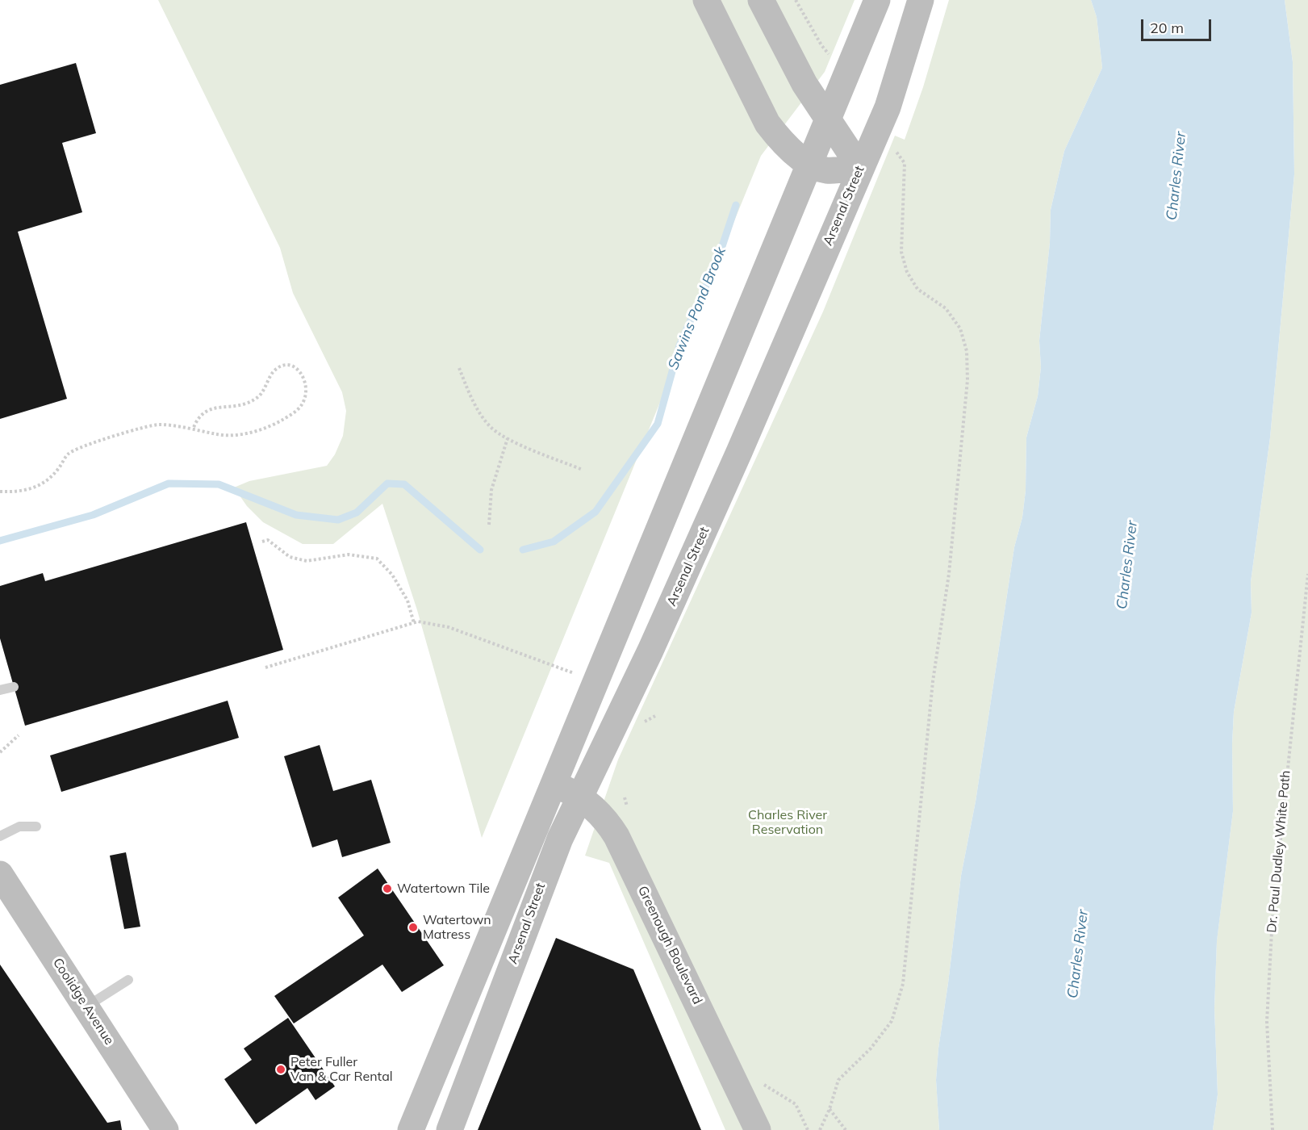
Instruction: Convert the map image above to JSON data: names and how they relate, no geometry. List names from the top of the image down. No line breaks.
{"streets":{"main road":["Arsenal Street","Greenough Boulevard","Coolidge Avenue"],"path":["Dr. Paul Dudley White Path"]},"crossings":[["Arsenal Street","Greenough Boulevard"]],"water":["Charles River","Sawins Pond Brook"],"parks":["Charles River Reservation"],"places":["Watertown Tile","Watertown Matress","Peter Fuller Van & Car Rental"],"scale_bar":"20 m"}
